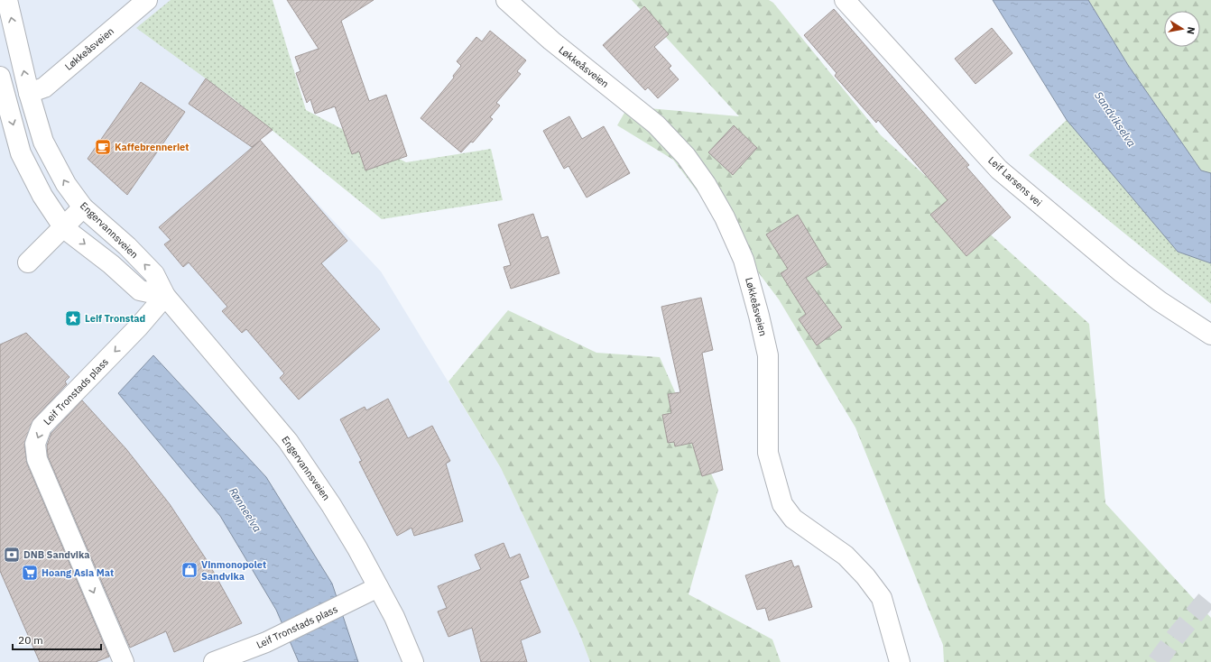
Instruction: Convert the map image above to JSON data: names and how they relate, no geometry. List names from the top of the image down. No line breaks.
{"streets":{"street":["Løkkeåsveien","Leif Larsens vei","Engervannsveien","Leif Tronstads plass"]},"crossings":[["Løkkeåsveien","Engervannsveien"],["Engervannsveien","Leif Tronstads plass"]],"one_way":["Leif Tronstads plass"],"water":["Sandvikselva","Rønneelva"],"places":{"cafe":["Kaffebrenneriet"],"place":["Leif Tronstad"],"bank":["DNB Sandvika"],"shop":["Vinmonopolet Sandvika"],"supermarket":["Hoang Asia Mat"]},"scale_bar":"20 m","north":"right"}
